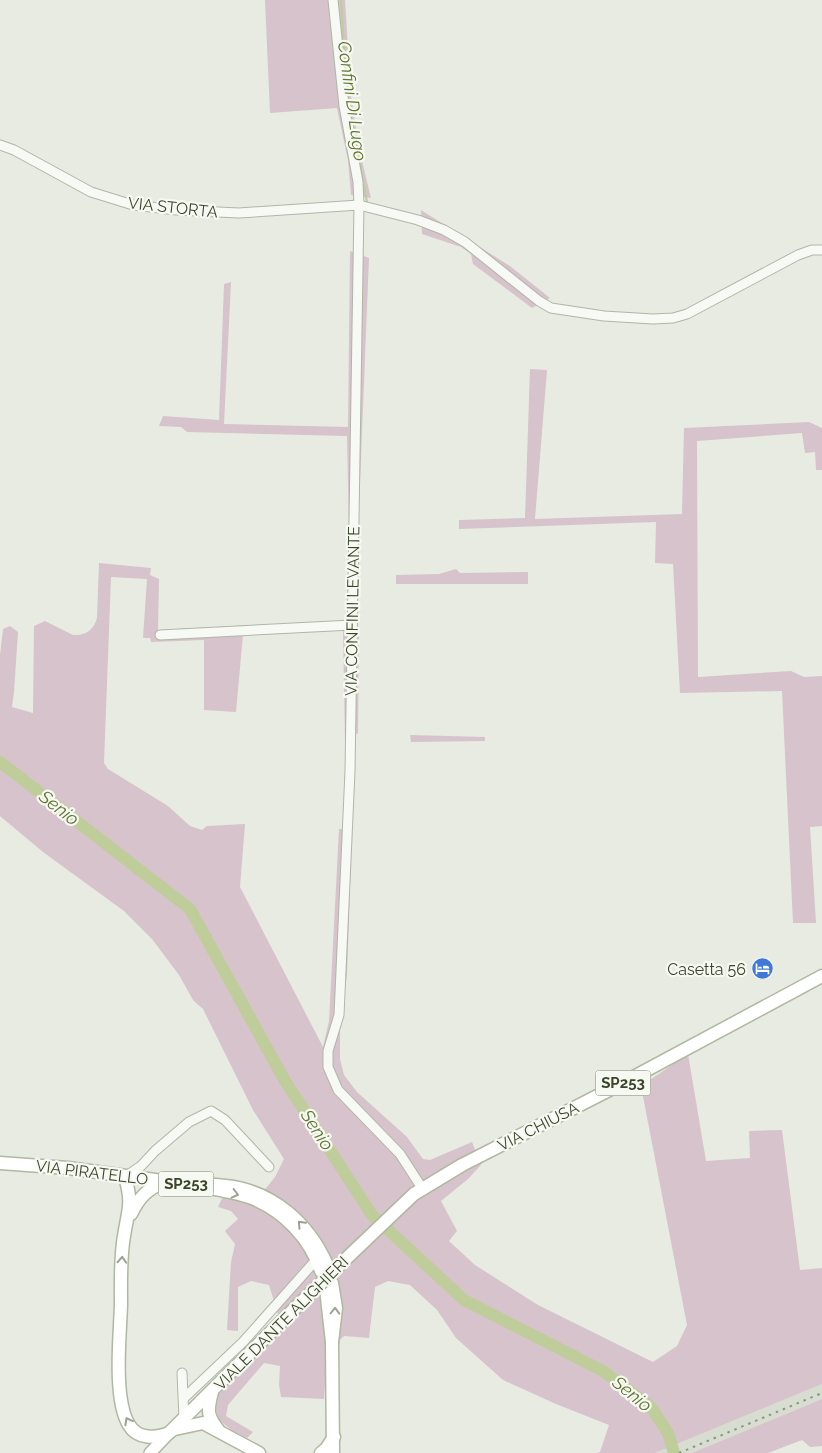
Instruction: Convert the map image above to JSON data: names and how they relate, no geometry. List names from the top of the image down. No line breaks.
{"streets":{"main road":["SP253","VIA CHIUSA","VIA PIRATELLO","VIALE DANTE ALIGHIERI"],"street":["VIA STORTA","VIA CONFINI LEVANTE"]},"crossings":[["VIA STORTA","VIA CONFINI LEVANTE"],["VIA CONFINI LEVANTE","VIA CHIUSA"],["VIA CONFINI LEVANTE","VIALE DANTE ALIGHIERI"],["SP253","VIA PIRATELLO"],["SP253","VIALE DANTE ALIGHIERI"],["VIA CHIUSA","VIALE DANTE ALIGHIERI"]],"water":["Confini Di Lugo","Senio"],"places":{"hotel":["Casetta 56"]}}
